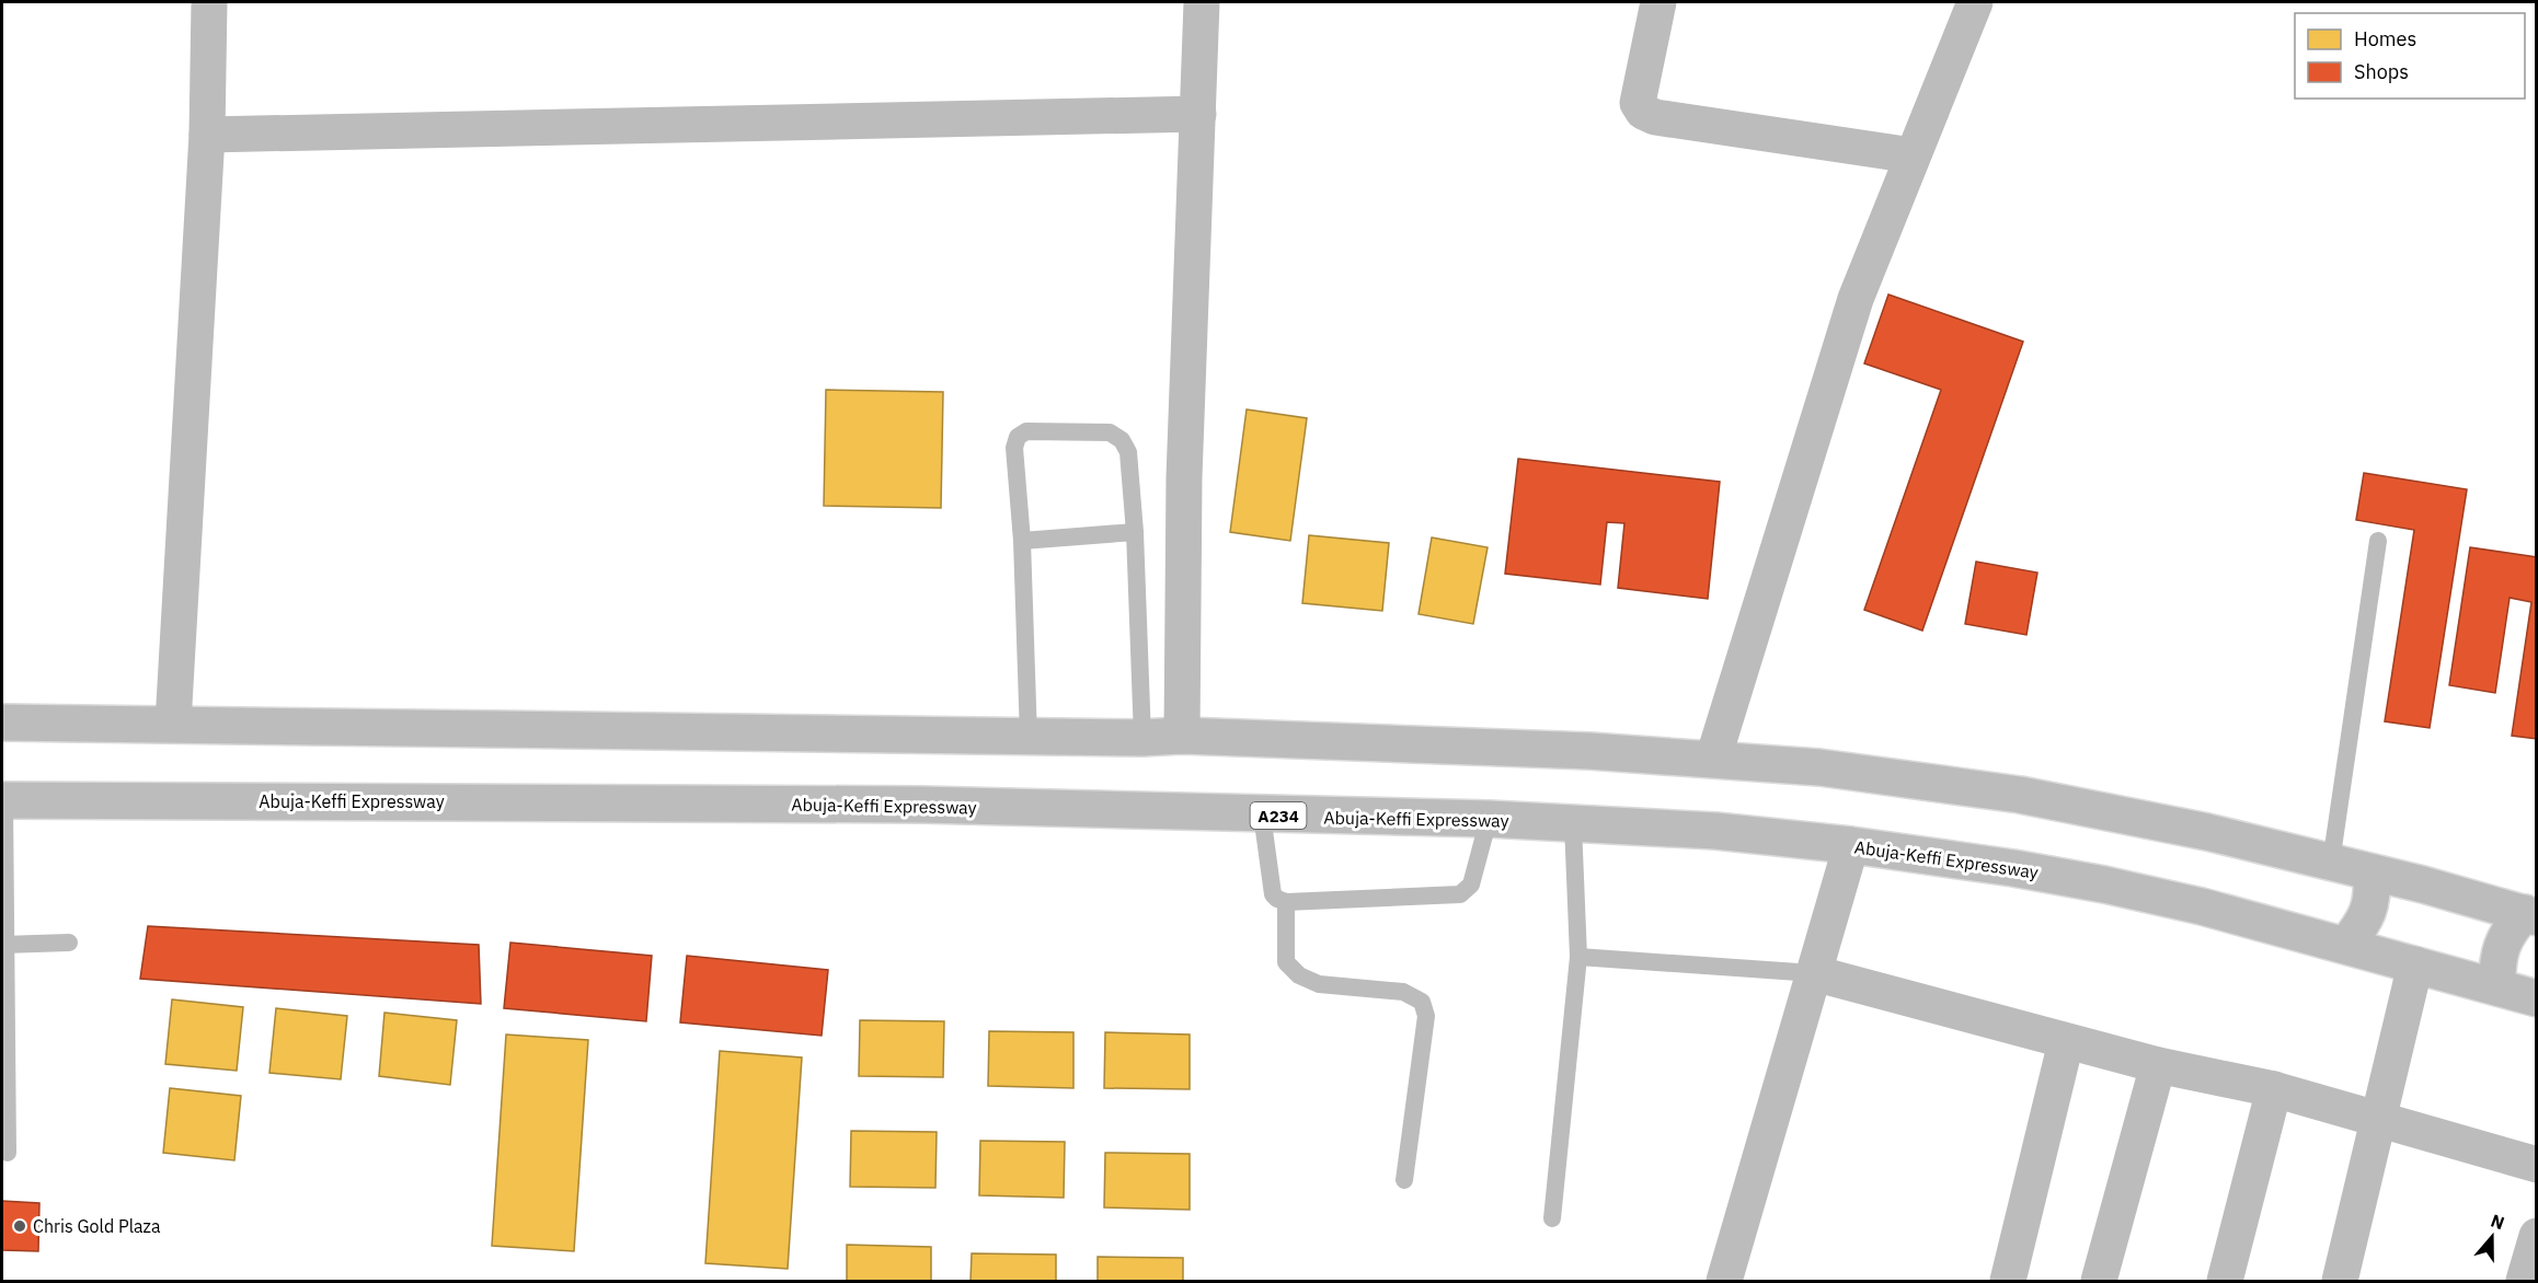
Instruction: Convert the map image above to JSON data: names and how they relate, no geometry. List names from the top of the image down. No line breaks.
{"streets":{"main road":["Abuja-Keffi Expressway","A234"]},"places":["Chris Gold Plaza"],"legend":["Homes","Shops"],"north":"top"}
